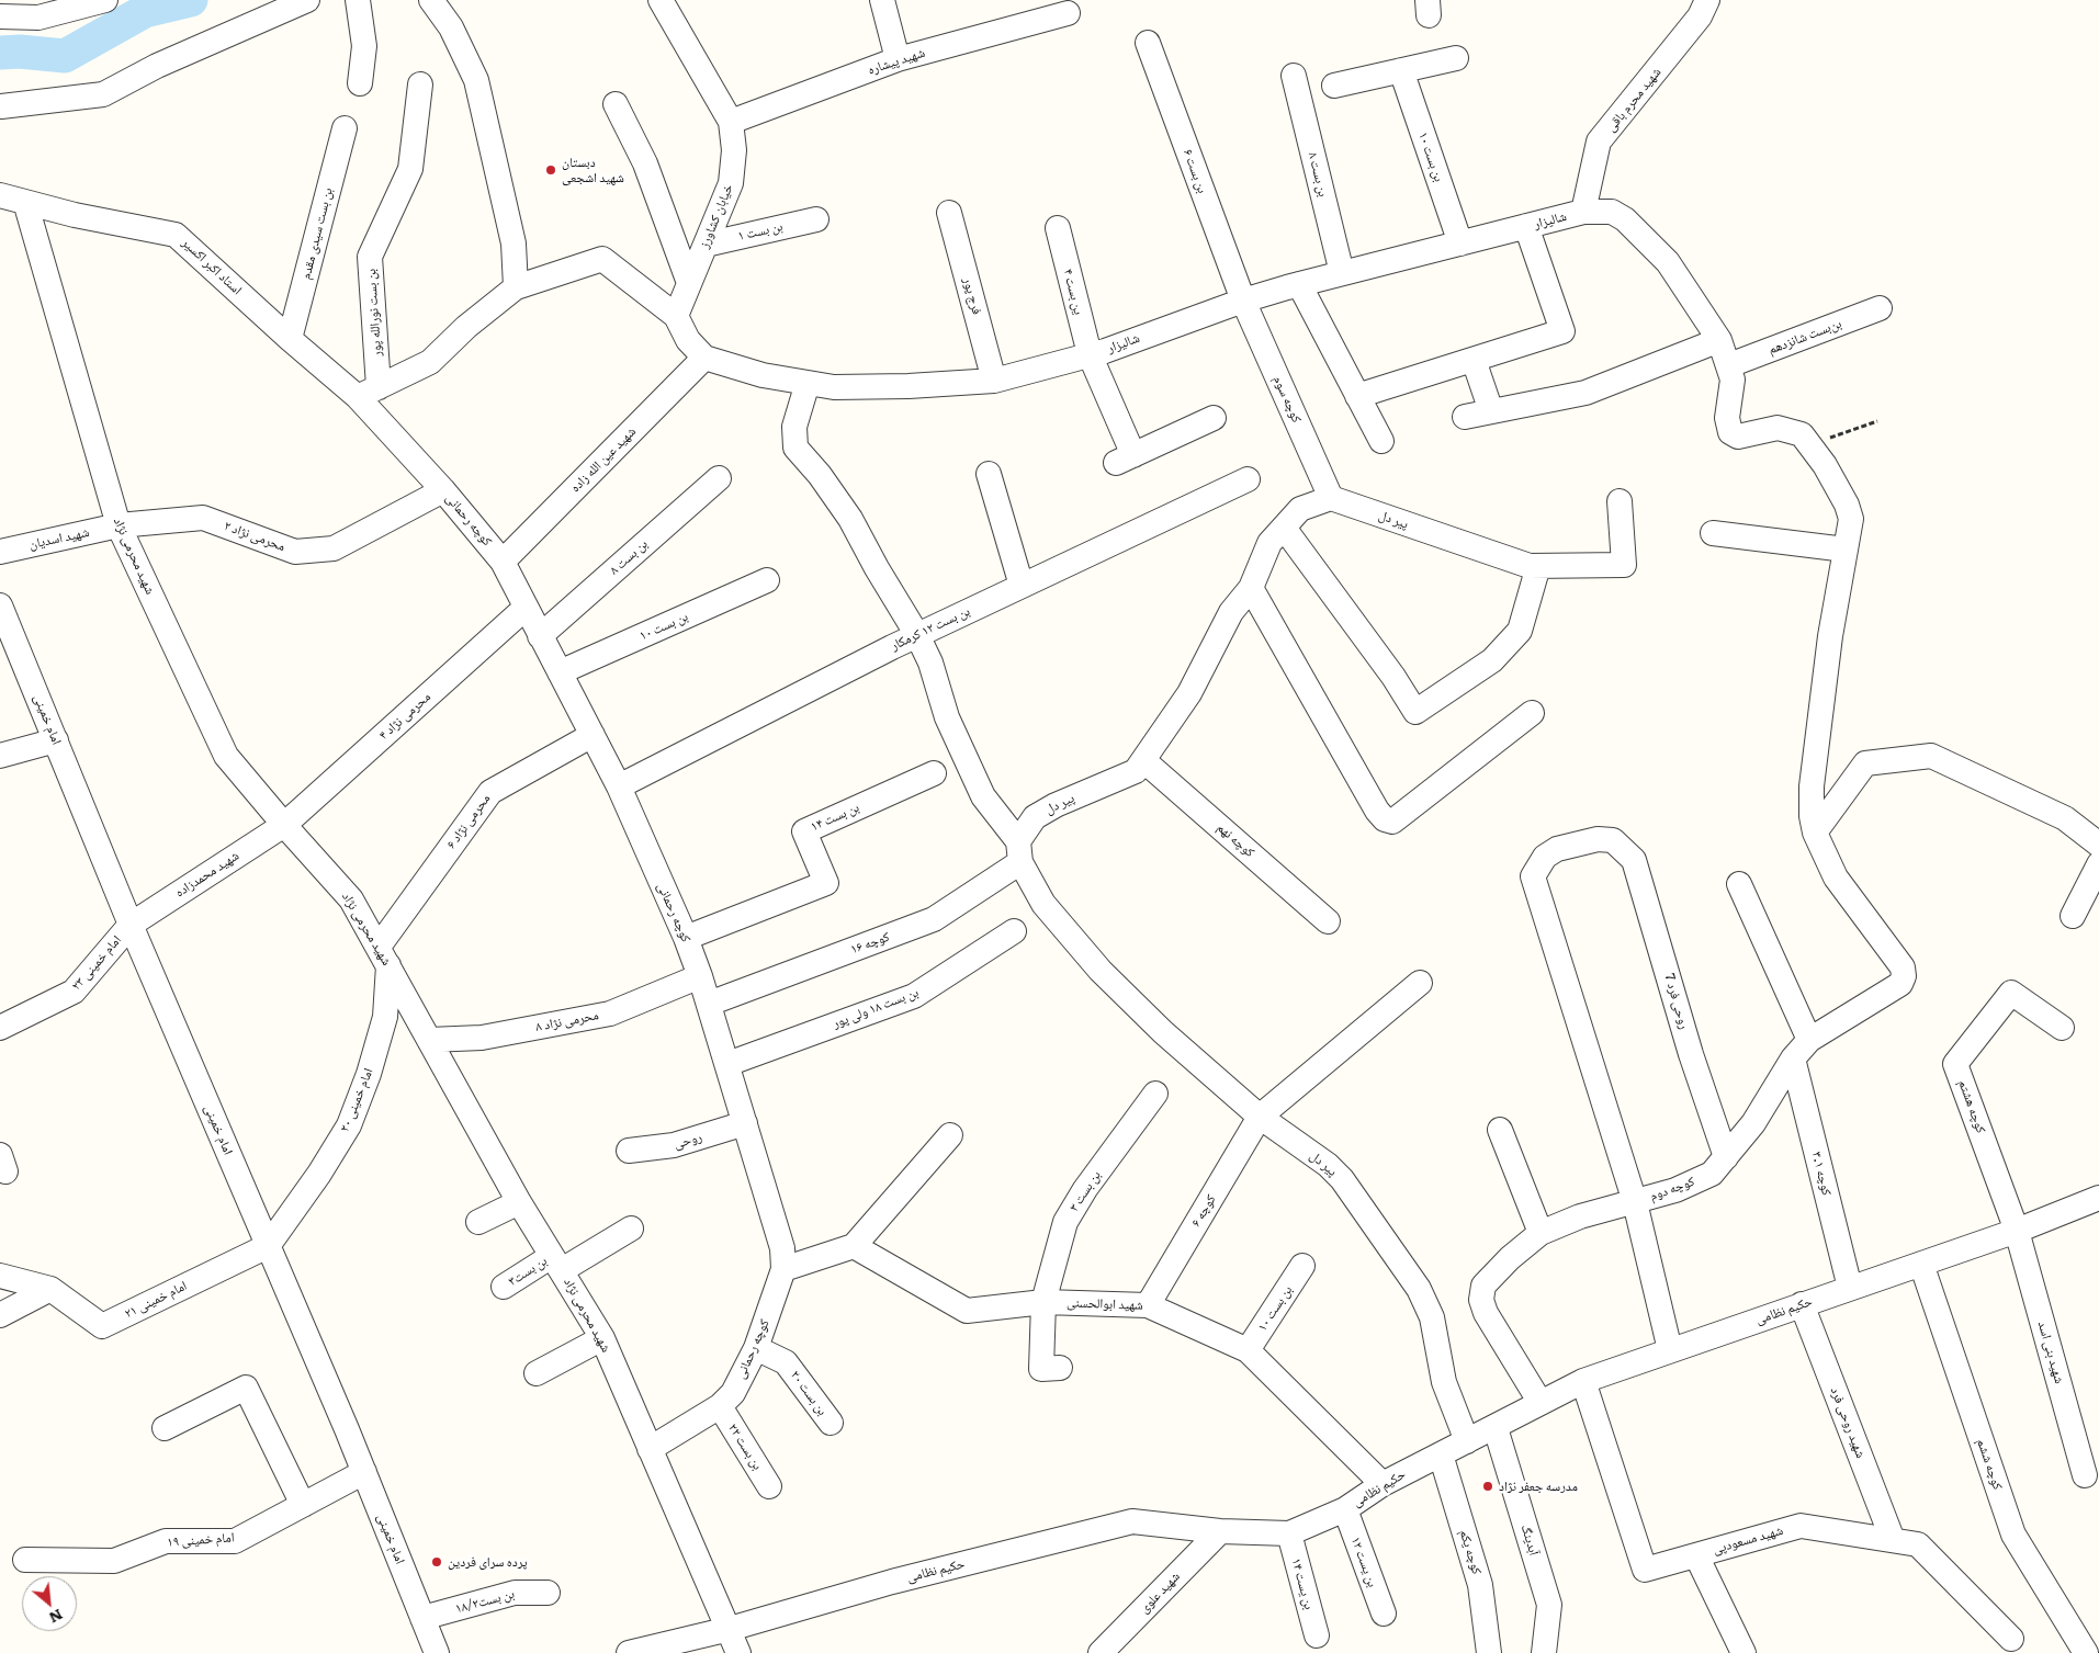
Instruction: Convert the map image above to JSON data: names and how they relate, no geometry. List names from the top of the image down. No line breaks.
{"streets":{"street":["شهید پیشاره","شهید محرم باقی","بن بست ۱۰","بن بست ۶","بن بست ۸","خیابان کشاورز","شالیزار","بن بست ۱","بن بست سیدی مقدم","استاد اکبر اکسیر","ین بست ۴","فرج پور","بن بست نورالله پور","بن‌بست شانزدهم","کوچه سوم","شهید عین الله زاده","کوچه رحمانی","پیر دل","محرمی نژاد ۲","شهید اسدیان","شهید محرمی نژاد","بن بست ۱۲ کرمکار","محرمی نژاد ۴","امام خمینی","بن بست ۱۴","محرمی نژاد ۶","کوچه نهم","شهید محمدزاده","کوچه ۱۶","امام خمینی ۲۳","روحی فرد 7","بن بست ۱۸ ولی پور","محرمی نژاد ۸","امام خمینی ۲۰","کوچه هشتم","روحی","کوچه ۳.۱","کوچه دوم","بن بست ۳","کوچه ۶","بن بست۳","امام خمینی ۲۱","شهید ابوالحسنی","حکیم نظامی","شهید بنی اسد","بن بست ۲۰","شهید روحی فرد","بن بست ۲۲","کوچه ششم","امام خمینی ۱۹","آبدینگ","شهید مسعودپی","کوچه یکم","بن یست ۱۲","بن یست ۱۴","شهید علوی","بن بست۱۸/۲"]},"crossings":[["شهید پیشاره","خیابان کشاورز"],["شهید محرم باقی","شالیزار"],["بن بست ۱۰","شالیزار"],["بن بست ۱۰","کوچه رحمانی"],["بن بست ۱۰","شهید ابوالحسنی"],["بن بست ۶","شالیزار"],["بن بست ۶","کوچه سوم"],["بن بست ۸","شالیزار"],["بن بست ۸","کوچه رحمانی"],["خیابان کشاورز","بن بست ۱"],["شالیزار","ین بست ۴"],["شالیزار","فرج پور"],["شالیزار","بن‌بست شانزدهم"],["شالیزار","کوچه سوم"],["شالیزار","شهید عین الله زاده"],["بن بست سیدی مقدم","استاد اکبر اکسیر"],["استاد اکبر اکسیر","بن بست نورالله پور"],["استاد اکبر اکسیر","کوچه رحمانی"],["استاد اکبر اکسیر","شهید محرمی نژاد"],["بن بست نورالله پور","کوچه رحمانی"],["کوچه سوم","پیر دل"],["شهید عین الله زاده","کوچه رحمانی"],["کوچه رحمانی","محرمی نژاد ۲"],["کوچه رحمانی","شهید محرمی نژاد"],["کوچه رحمانی","بن بست ۱۲ کرمکار"],["کوچه رحمانی","محرمی نژاد ۴"],["کوچه رحمانی","بن بست ۱۴"],["کوچه رحمانی","محرمی نژاد ۶"],["کوچه رحمانی","کوچه ۱۶"],["کوچه رحمانی","بن بست ۱۸ ولی پور"],["کوچه رحمانی","محرمی نژاد ۸"],["کوچه رحمانی","روحی"],["کوچه رحمانی","بن بست ۲۰"],["کوچه رحمانی","بن بست ۲۲"],["پیر دل","کوچه نهم"],["پیر دل","کوچه ۱۶"],["پیر دل","کوچه ۶"],["پیر دل","حکیم نظامی"],["محرمی نژاد ۲","شهید اسدیان"],["محرمی نژاد ۲","شهید محرمی نژاد"],["شهید اسدیان","شهید محرمی نژاد"],["شهید محرمی نژاد","محرمی نژاد ۴"],["شهید محرمی نژاد","محرمی نژاد ۶"],["شهید محرمی نژاد","شهید محمدزاده"],["شهید محرمی نژاد","محرمی نژاد ۸"],["شهید محرمی نژاد","امام خمینی ۲۰"],["شهید محرمی نژاد","بن بست۳"],["شهید محرمی نژاد","حکیم نظامی"],["محرمی نژاد ۴","شهید محمدزاده"],["امام خمینی","شهید محمدزاده"],["امام خمینی","امام خمینی ۲۳"],["امام خمینی","امام خمینی ۲۰"],["امام خمینی","امام خمینی ۲۱"],["امام خمینی","امام خمینی ۱۹"],["امام خمینی","بن بست۱۸/۲"],["محرمی نژاد ۶","امام خمینی ۲۰"],["شهید محمدزاده","امام خمینی ۲۳"],["روحی فرد 7","کوچه دوم"],["امام خمینی ۲۰","امام خمینی ۲۱"],["کوچه هشتم","حکیم نظامی"],["کوچه هشتم","شهید بنی اسد"],["کوچه ۳.۱","کوچه دوم"],["کوچه ۳.۱","حکیم نظامی"],["کوچه دوم","حکیم نظامی"],["بن بست ۳","شهید ابوالحسنی"],["کوچه ۶","شهید ابوالحسنی"],["شهید ابوالحسنی","حکیم نظامی"],["حکیم نظامی","شهید بنی اسد"],["حکیم نظامی","شهید روحی فرد"],["حکیم نظامی","کوچه ششم"],["حکیم نظامی","آبدینگ"],["حکیم نظامی","شهید مسعودپی"],["حکیم نظامی","کوچه یکم"],["حکیم نظامی","بن یست ۱۲"],["حکیم نظامی","بن یست ۱۴"],["حکیم نظامی","شهید علوی"],["شهید روحی فرد","شهید مسعودپی"]],"places":["دبستان شهید اشجعی","مدرسه جعفر نژاد","پرده سرای فردین"],"north":"bottom right"}
